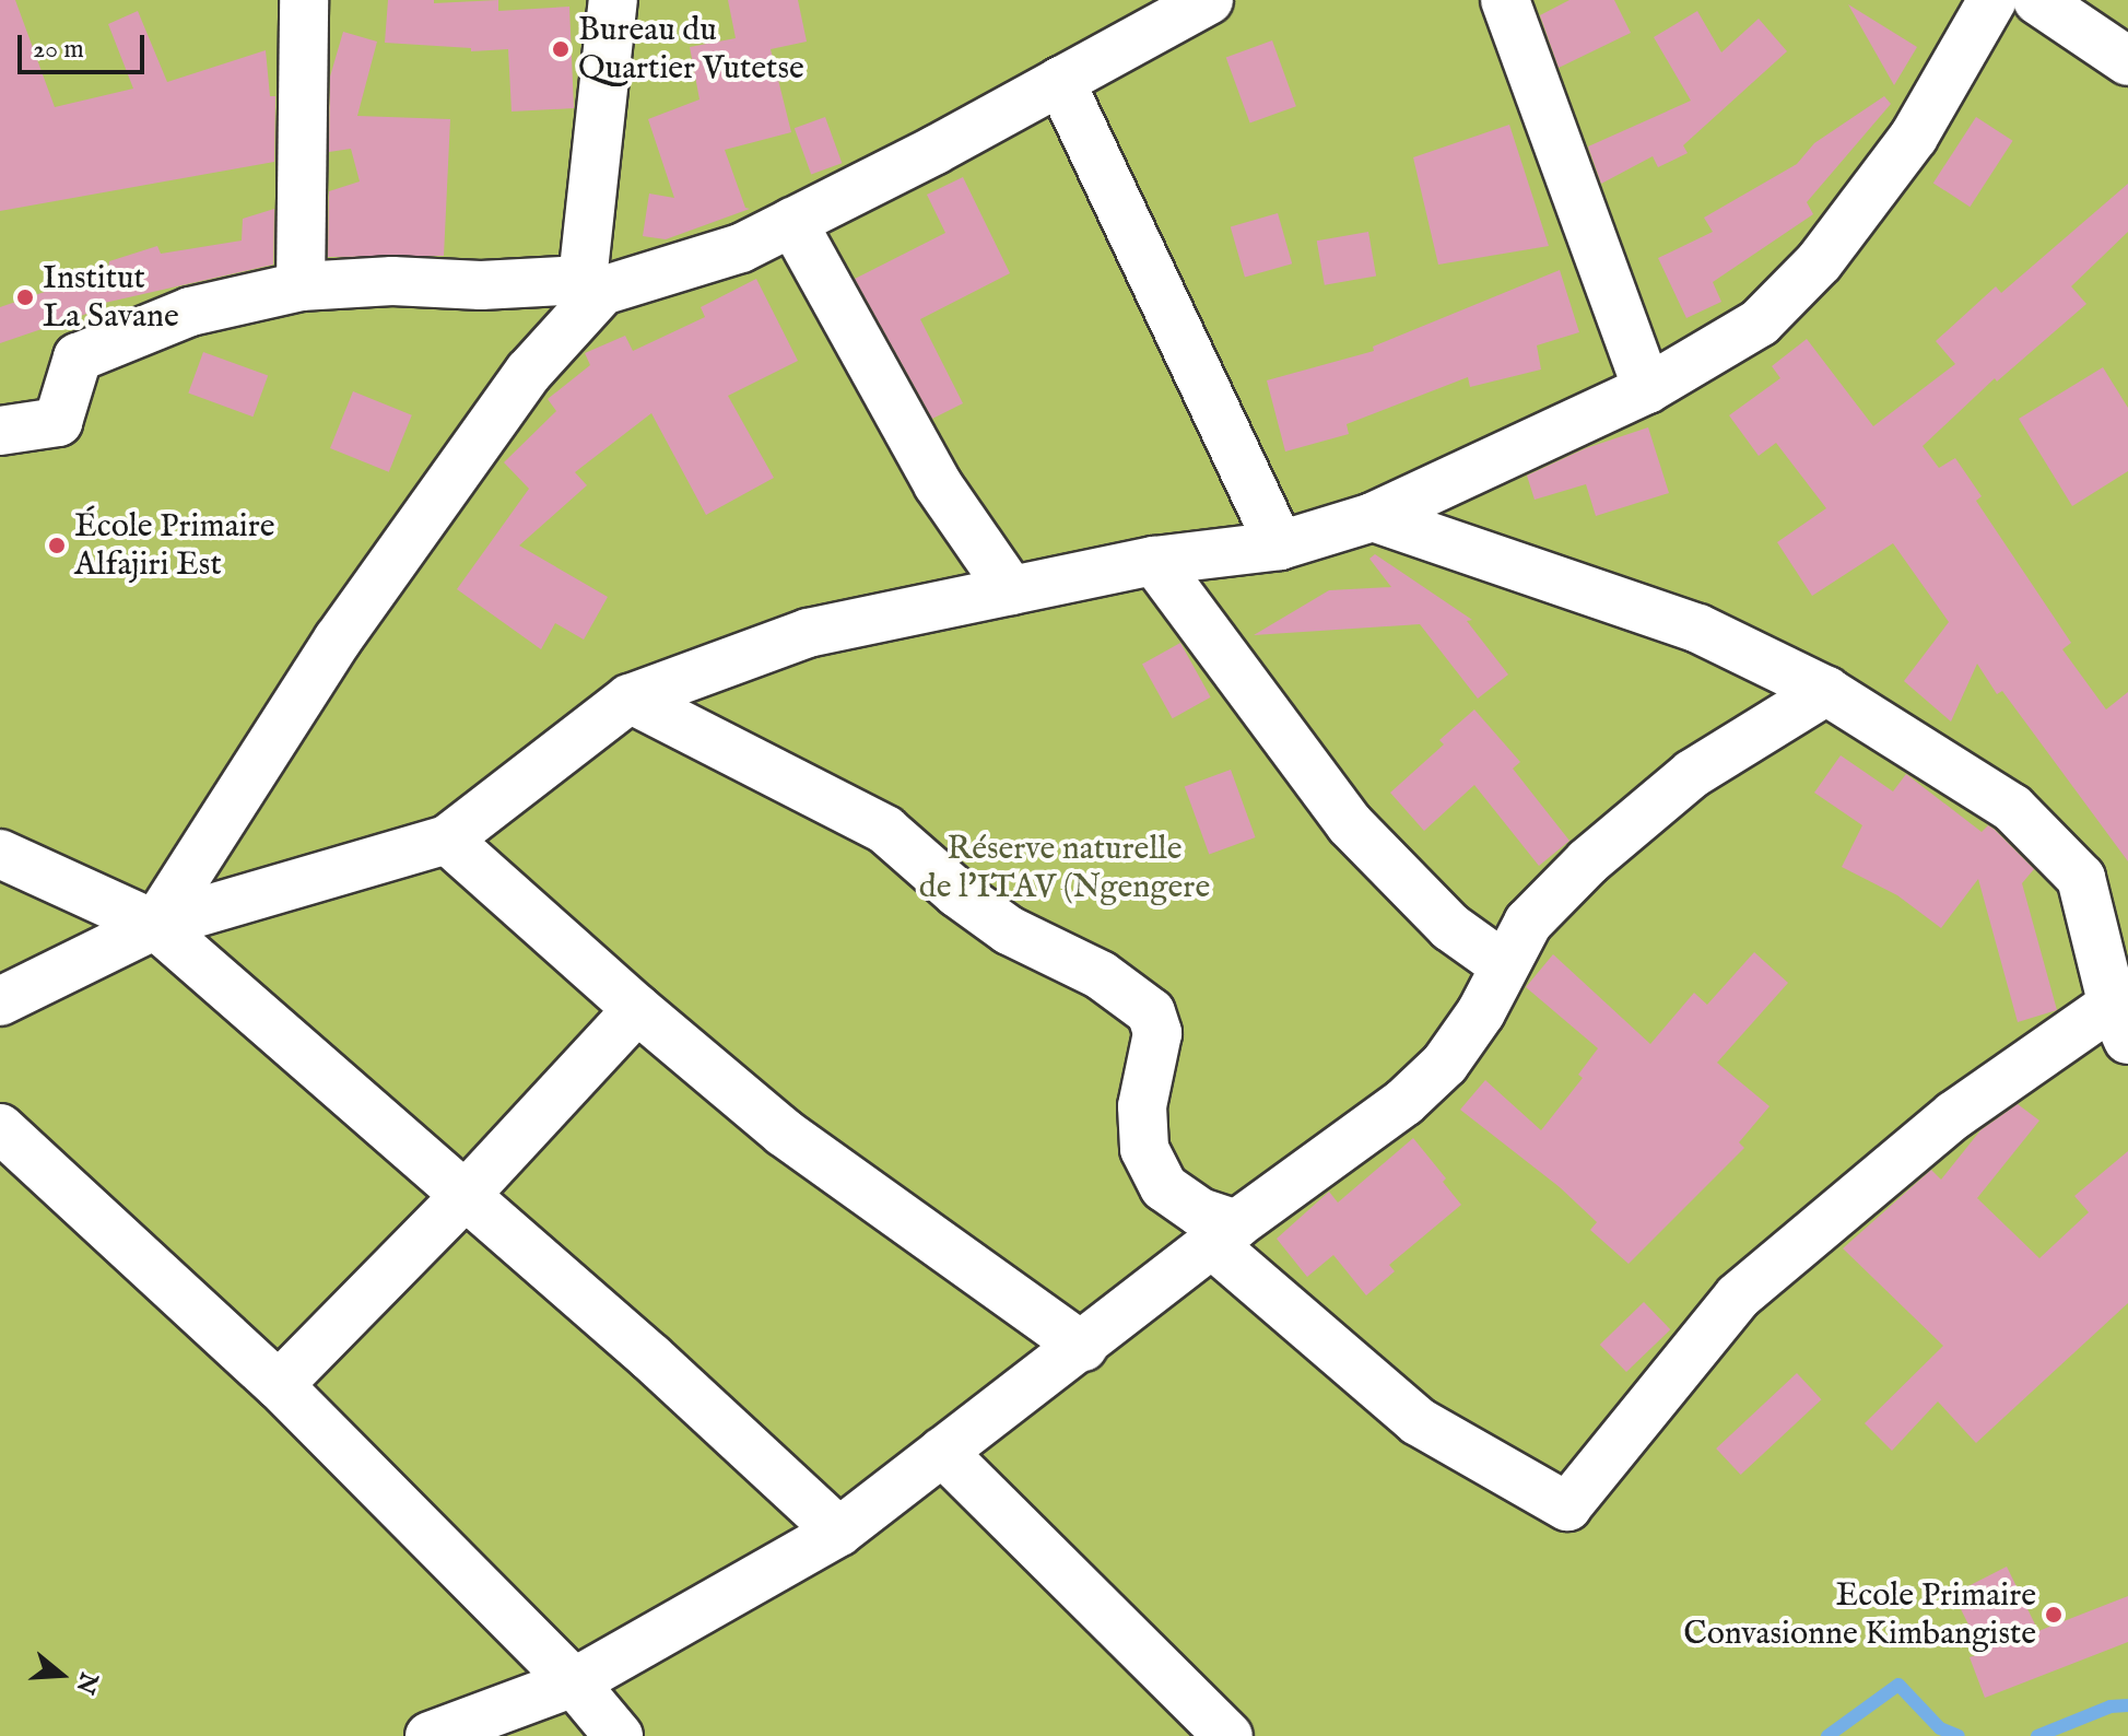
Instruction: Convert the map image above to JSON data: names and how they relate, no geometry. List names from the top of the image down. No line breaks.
{"parks":["Réserve naturelle de l'ITAV (Ngengere"],"places":["Bureau du Quartier Vutetse","Institut La Savane","École Primaire Alfajiri Est","Ecole Primaire Convasionne Kimbangiste"],"scale_bar":"20 m","north":"right"}
